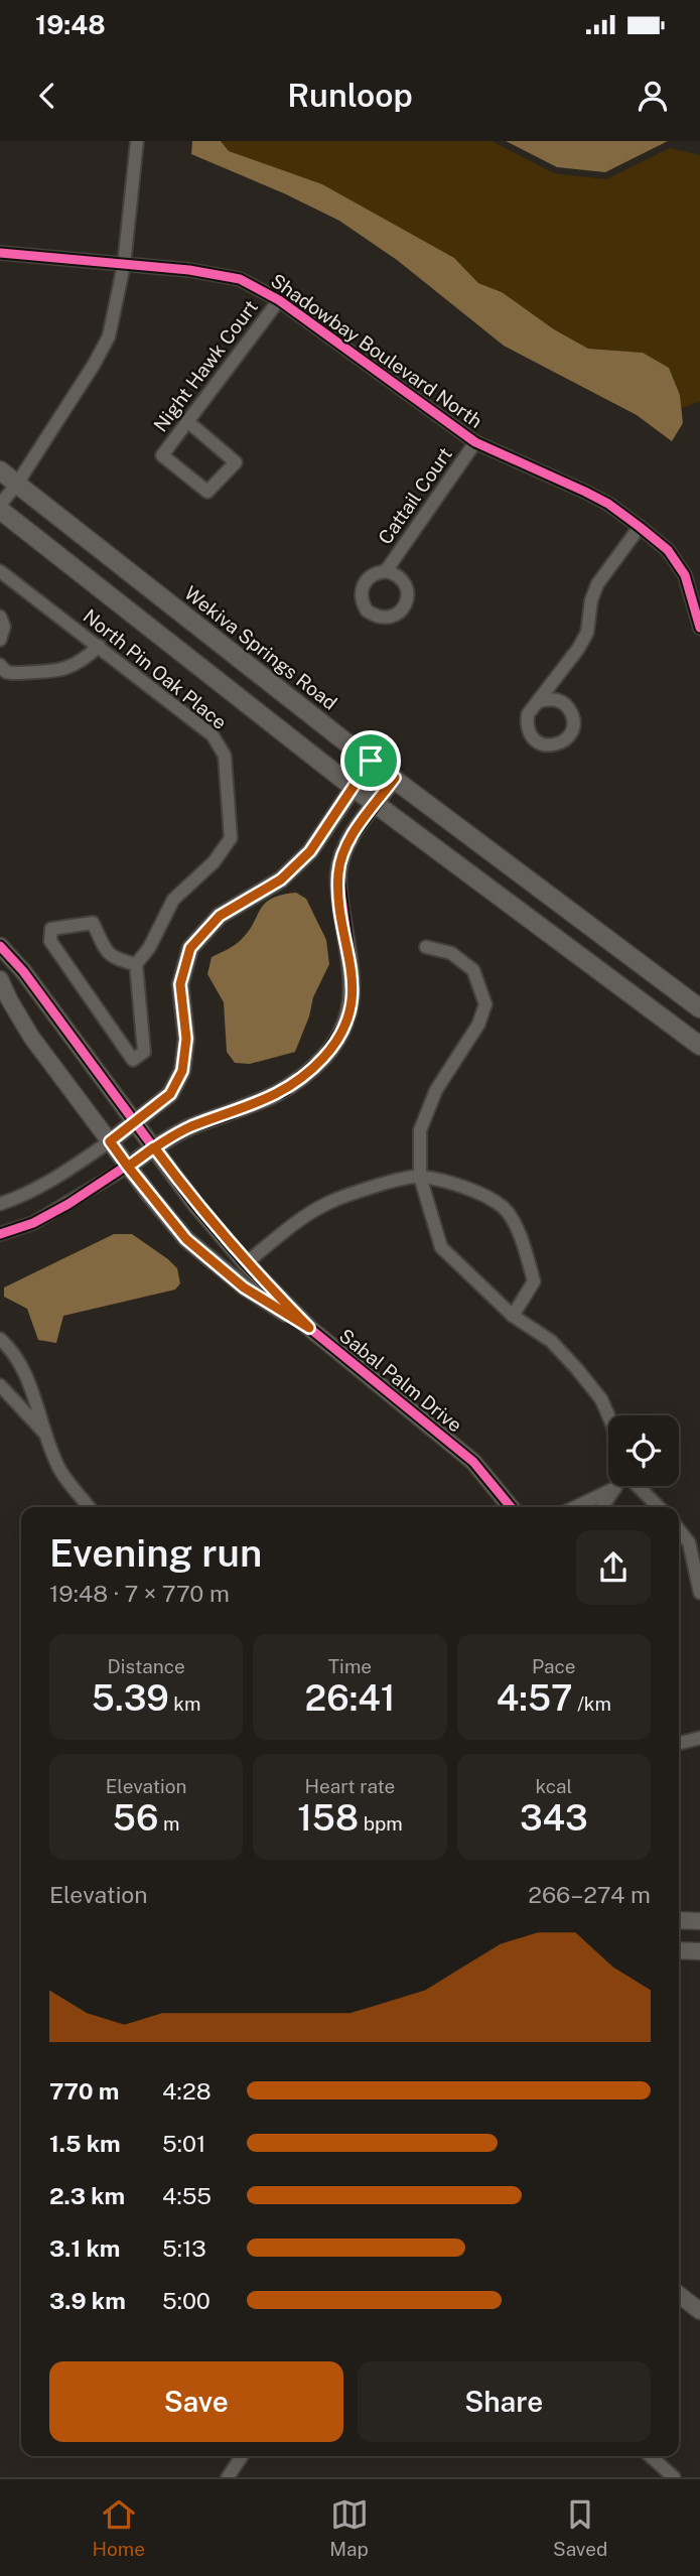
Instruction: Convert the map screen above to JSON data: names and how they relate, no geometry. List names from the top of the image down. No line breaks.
{"streets":{"main road":["Wekiva Springs Road"],"street":["Shadowbay Boulevard North","Night Hawk Court","Cattail Court","North Pin Oak Place","Sabal Palm Drive"]},"crossings":[["Shadowbay Boulevard North","Night Hawk Court"],["Shadowbay Boulevard North","Cattail Court"]],"page":{"status":"19:48","header":"Runloop","heading":["Evening run","19:48 · 7 × 770 m"],"stats":[["Distance","5.39 km"],["Time","26:41"],["Pace","4:57 /km"],["Elevation","56 m"],["Heart rate","158 bpm"],["kcal","343"]],"chart":["Elevation","266–274 m"],"list":[{"name":"770 m","note":"4:28"},{"name":"1.5 km","note":"5:01"},{"name":"2.3 km","note":"4:55"},{"name":"3.1 km","note":"5:13"},{"name":"3.9 km","note":"5:00"}],"buttons":["Save","Share"],"tabs":["Home","Map","Saved"]}}
